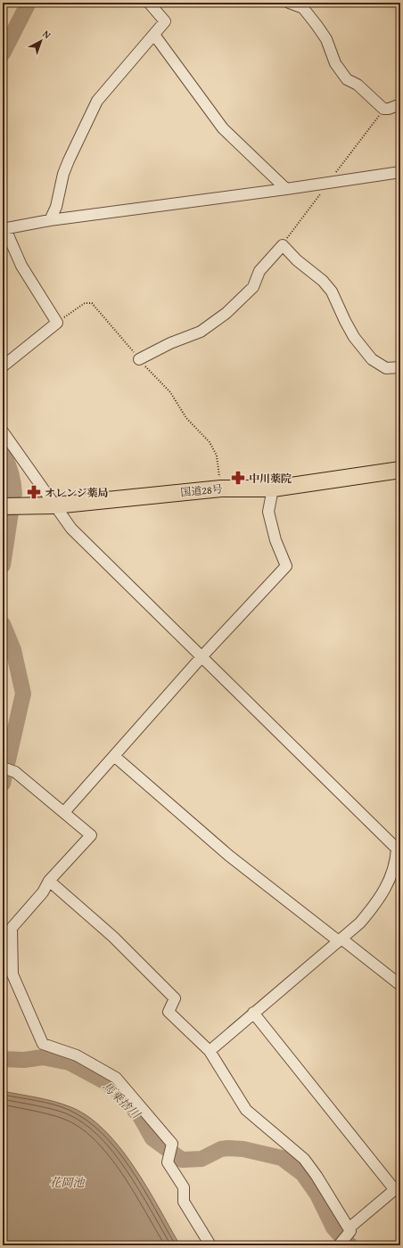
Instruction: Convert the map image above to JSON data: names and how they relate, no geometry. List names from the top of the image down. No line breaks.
{"streets":{"highway":["国道28号"]},"water":["馬乗捨川","花岡池"],"places":{"pharmacy":["中川薬院","オレンジ薬局"]},"north":"top right"}
